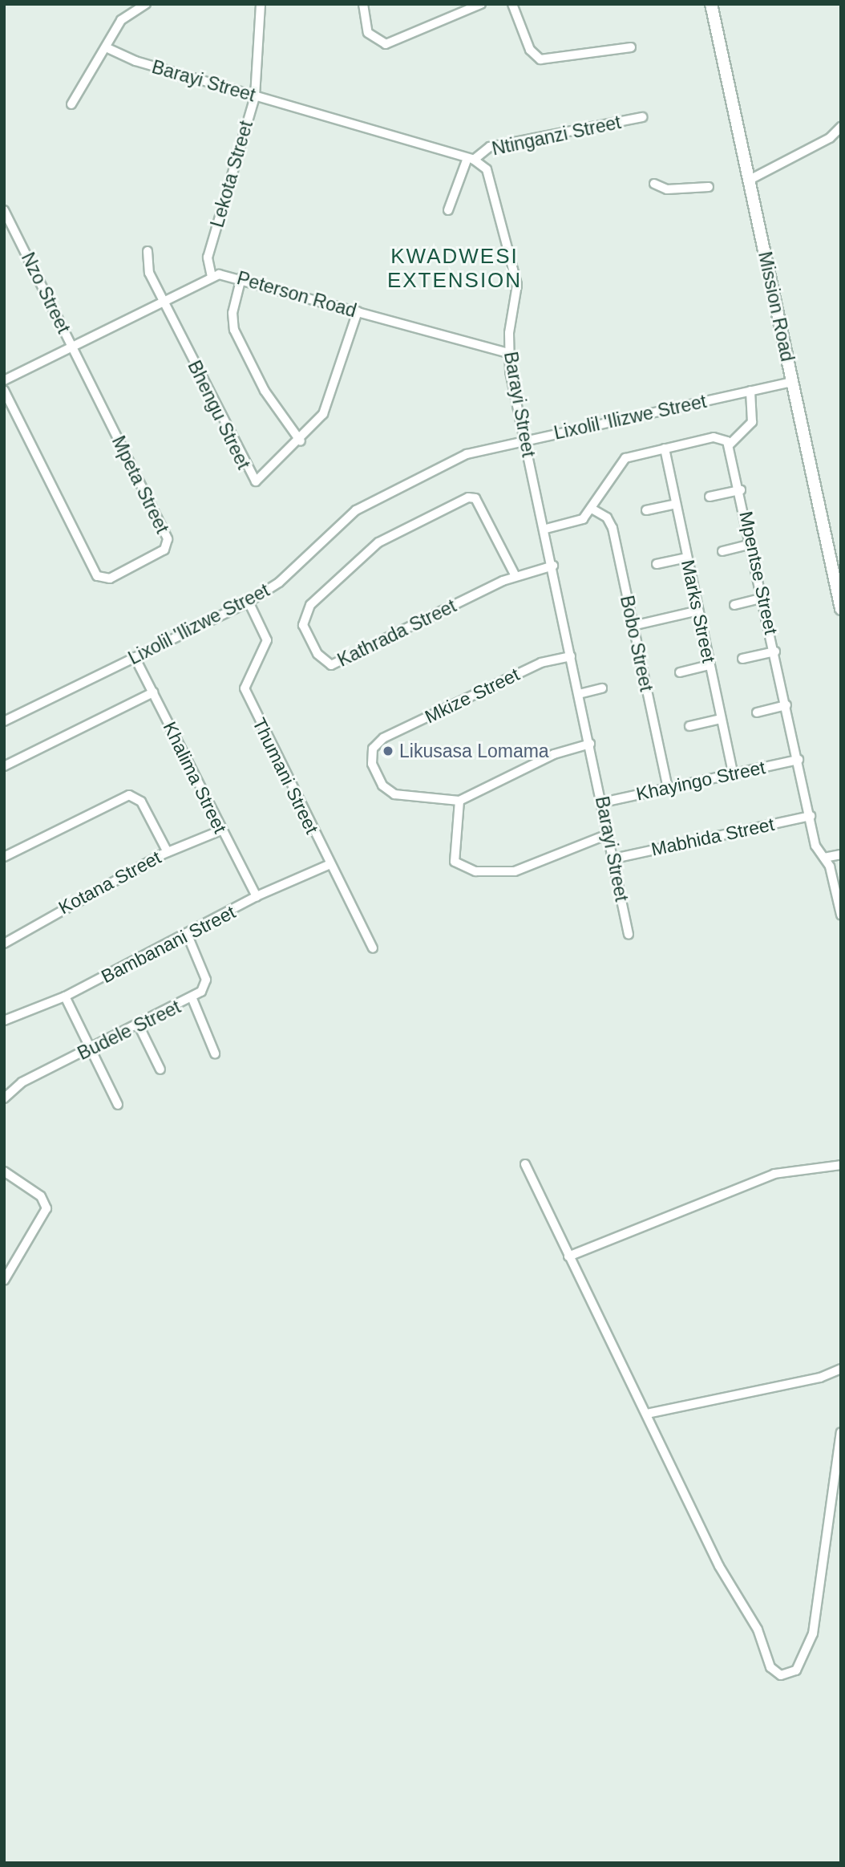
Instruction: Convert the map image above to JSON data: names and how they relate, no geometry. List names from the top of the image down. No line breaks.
{"streets":{"street":["Barayi Street","Ntinganzi Street","Lekota Street","Nzo Street","Peterson Road","Mission Road","Bhengu Street","Lixolil 'Ilizwe Street","Mpeta Street","Mpentse Street","Marks Street","Kathrada Street","Bobo Street","Mkize Street","Thumani Street","Khalima Street","Khayingo Street","Mabhida Street","Kotana Street","Bambanani Street","Budele Street"]},"crossings":[["Barayi Street","Ntinganzi Street"],["Barayi Street","Lekota Street"],["Barayi Street","Peterson Road"],["Barayi Street","Lixolil 'Ilizwe Street"],["Barayi Street","Kathrada Street"],["Barayi Street","Mkize Street"],["Barayi Street","Khayingo Street"],["Barayi Street","Mabhida Street"],["Lekota Street","Peterson Road"],["Nzo Street","Peterson Road"],["Nzo Street","Mpeta Street"],["Peterson Road","Bhengu Street"],["Peterson Road","Mpeta Street"],["Mission Road","Lixolil 'Ilizwe Street"],["Lixolil 'Ilizwe Street","Thumani Street"],["Lixolil 'Ilizwe Street","Khalima Street"],["Mpentse Street","Khayingo Street"],["Mpentse Street","Mabhida Street"],["Marks Street","Khayingo Street"],["Bobo Street","Khayingo Street"],["Thumani Street","Bambanani Street"],["Khalima Street","Kotana Street"],["Khalima Street","Bambanani Street"],["Bambanani Street","Budele Street"]],"districts":["KWADWESI EXTENSION"],"places":["Likusasa Lomama"]}
